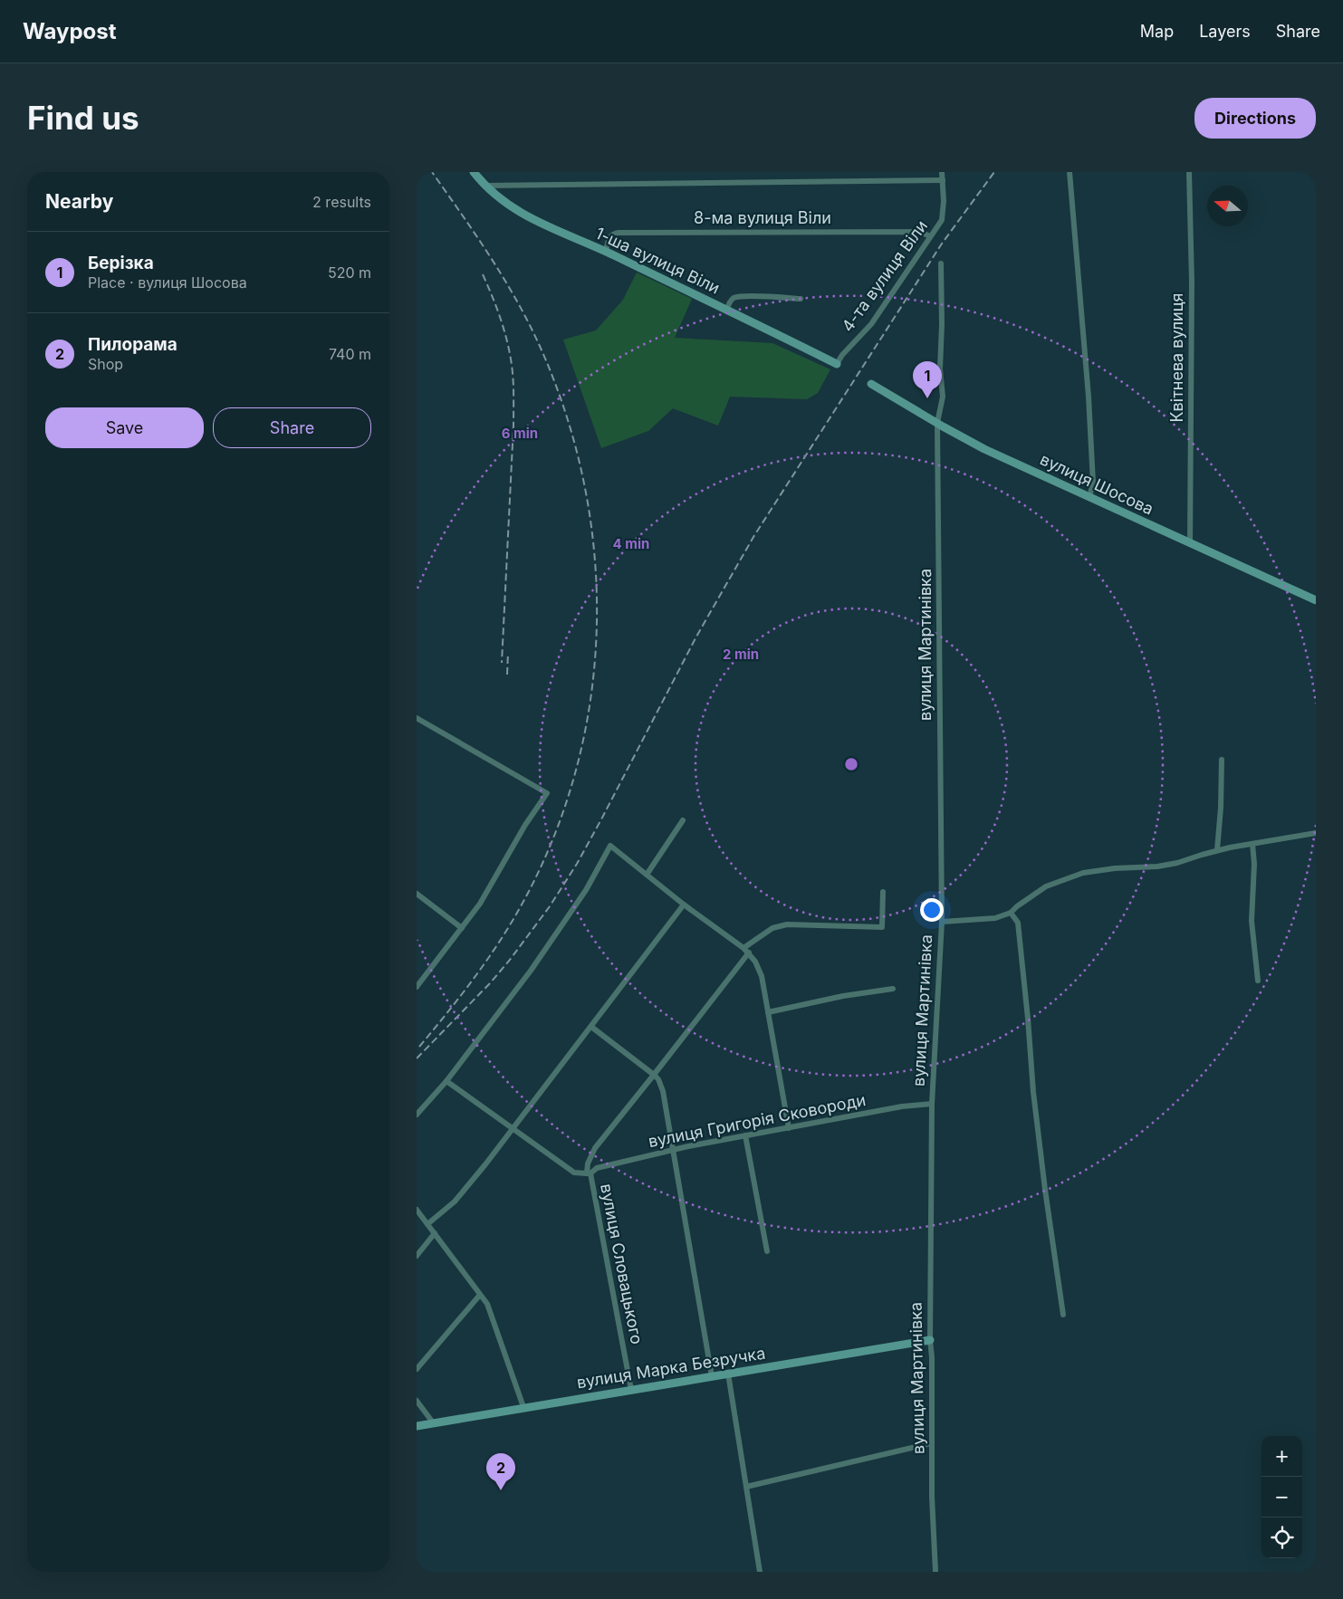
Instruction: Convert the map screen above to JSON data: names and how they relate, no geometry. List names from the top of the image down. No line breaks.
{"streets":{"main road":["1-ша вулиця Віли","вулиця Шосова","вулиця Марка Безручка"],"street":["8-ма вулиця Віли","4-та вулиця Віли","Квітнева вулиця","вулиця Мартинівка","вулиця Григорія Сковороди","вулиця Словацького"]},"crossings":[["8-ма вулиця Віли","1-ша вулиця Віли"],["8-ма вулиця Віли","4-та вулиця Віли"],["1-ша вулиця Віли","4-та вулиця Віли"],["Квітнева вулиця","вулиця Шосова"],["вулиця Шосова","вулиця Мартинівка"],["вулиця Мартинівка","вулиця Григорія Сковороди"],["вулиця Мартинівка","вулиця Марка Безручка"],["вулиця Григорія Сковороди","вулиця Словацького"],["вулиця Словацького","вулиця Марка Безручка"]],"north":"left","page":{"header":"Waypost","nav":["Map","Layers","Share"],"buttons":["Directions",["Save","Share"]],"title":"Find us","heading":["Nearby","2 results"],"list":[{"mark":"1","name":"Берізка","note":"Place · вулиця Шосова","value":"520 m"},{"mark":"2","name":"Пилорама","note":"Shop","value":"740 m"}],"pins":["1","2"],"map_buttons":["+","−"]},"rings":["6 min","4 min","2 min"]}
